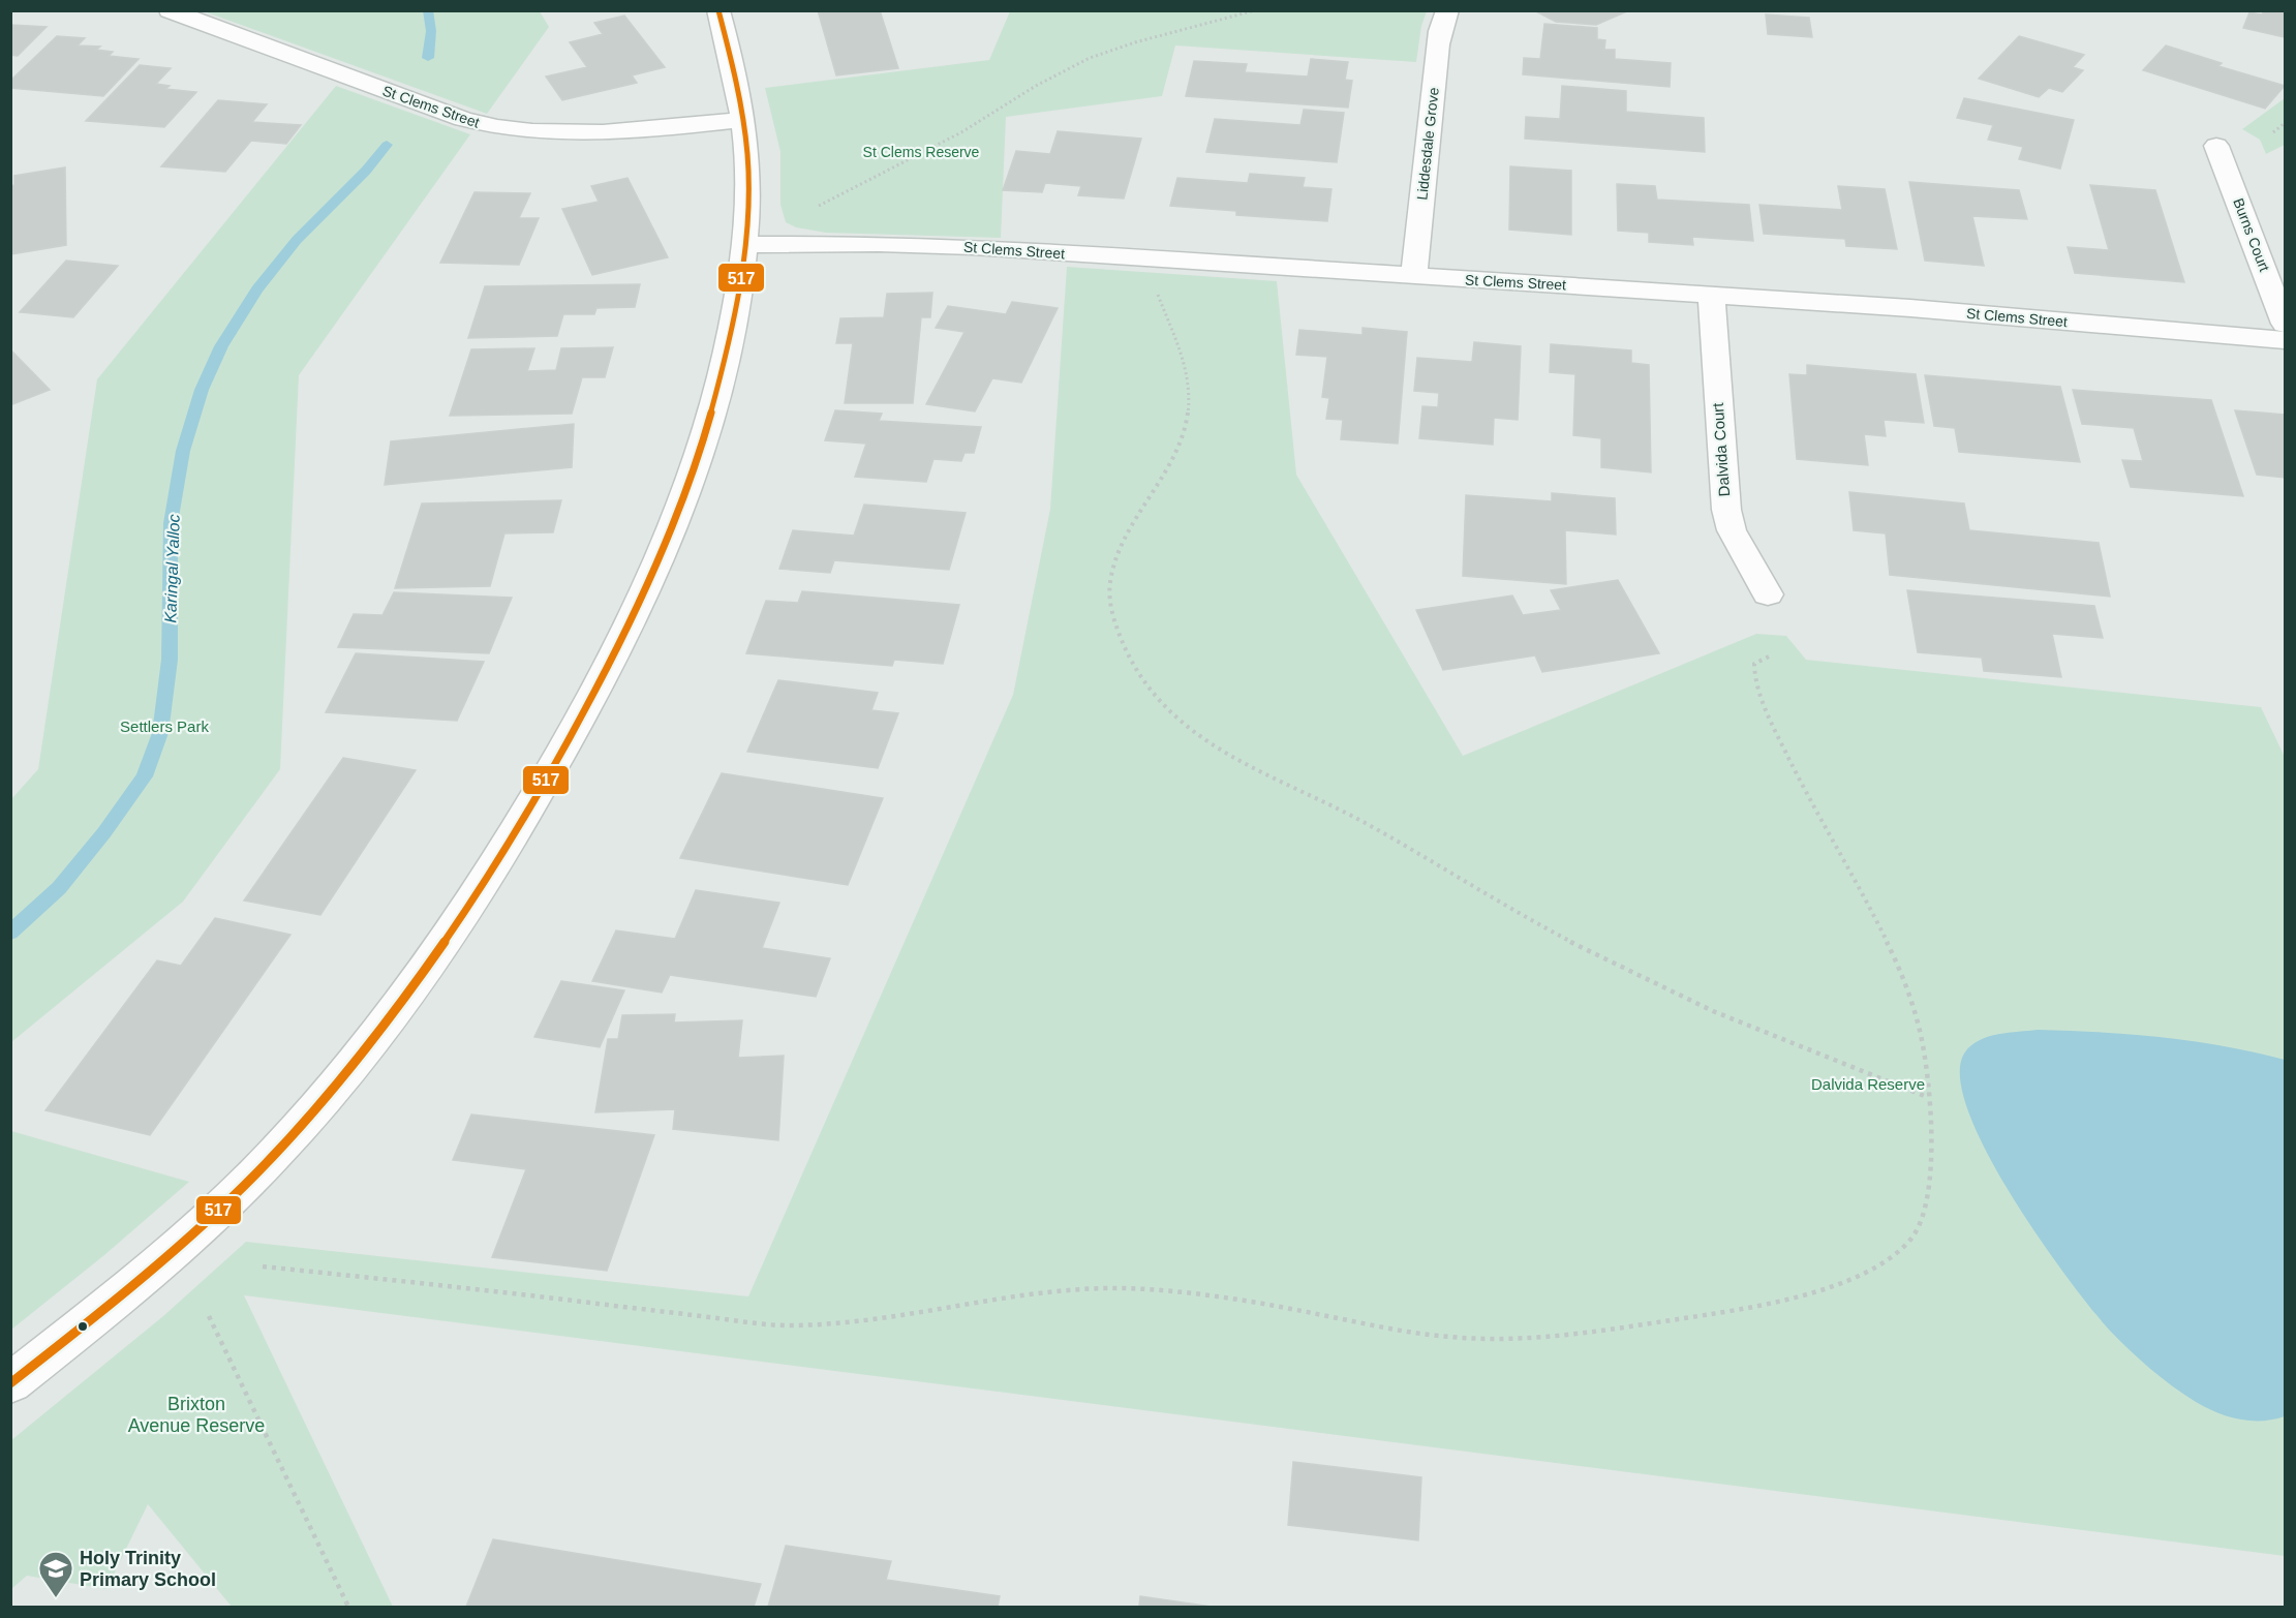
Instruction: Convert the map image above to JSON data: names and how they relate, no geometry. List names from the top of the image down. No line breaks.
{"streets":{"street":["St Clems Street","Liddesdale Grove","Burns Court","Dalvida Court"]},"crossings":[["St Clems Street","Liddesdale Grove"],["St Clems Street","Dalvida Court"]],"water":["Karingal Yalloc"],"parks":["St Clems Reserve","Settlers Park","Dalvida Reserve","Brixton Avenue Reserve"],"places":{"school or university":["Holy Trinity Primary School"]},"lines":["transit line 517"]}
